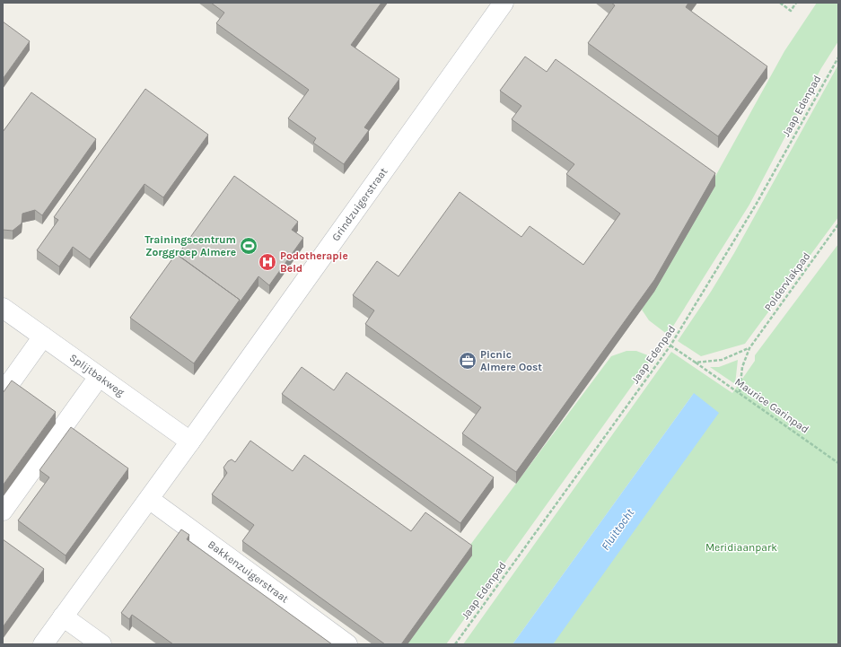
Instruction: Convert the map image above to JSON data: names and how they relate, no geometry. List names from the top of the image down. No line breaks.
{"streets":{"street":["Grindzuigerstraat","Splijtbakweg","Bakkenzuigerstraat"],"path":["Jaap Edenpad","Poldervlakpad","Maurice Garinpad"]},"crossings":[["Grindzuigerstraat","Splijtbakweg"],["Poldervlakpad","Maurice Garinpad"]],"water":["Fluittocht"],"parks":["Meridiaanpark"],"places":{"sports":["Trainingscentrum Zorggroep Almere"],"hospital":["Podotherapie Beld"],"office":["Picnic Almere Oost"]}}
